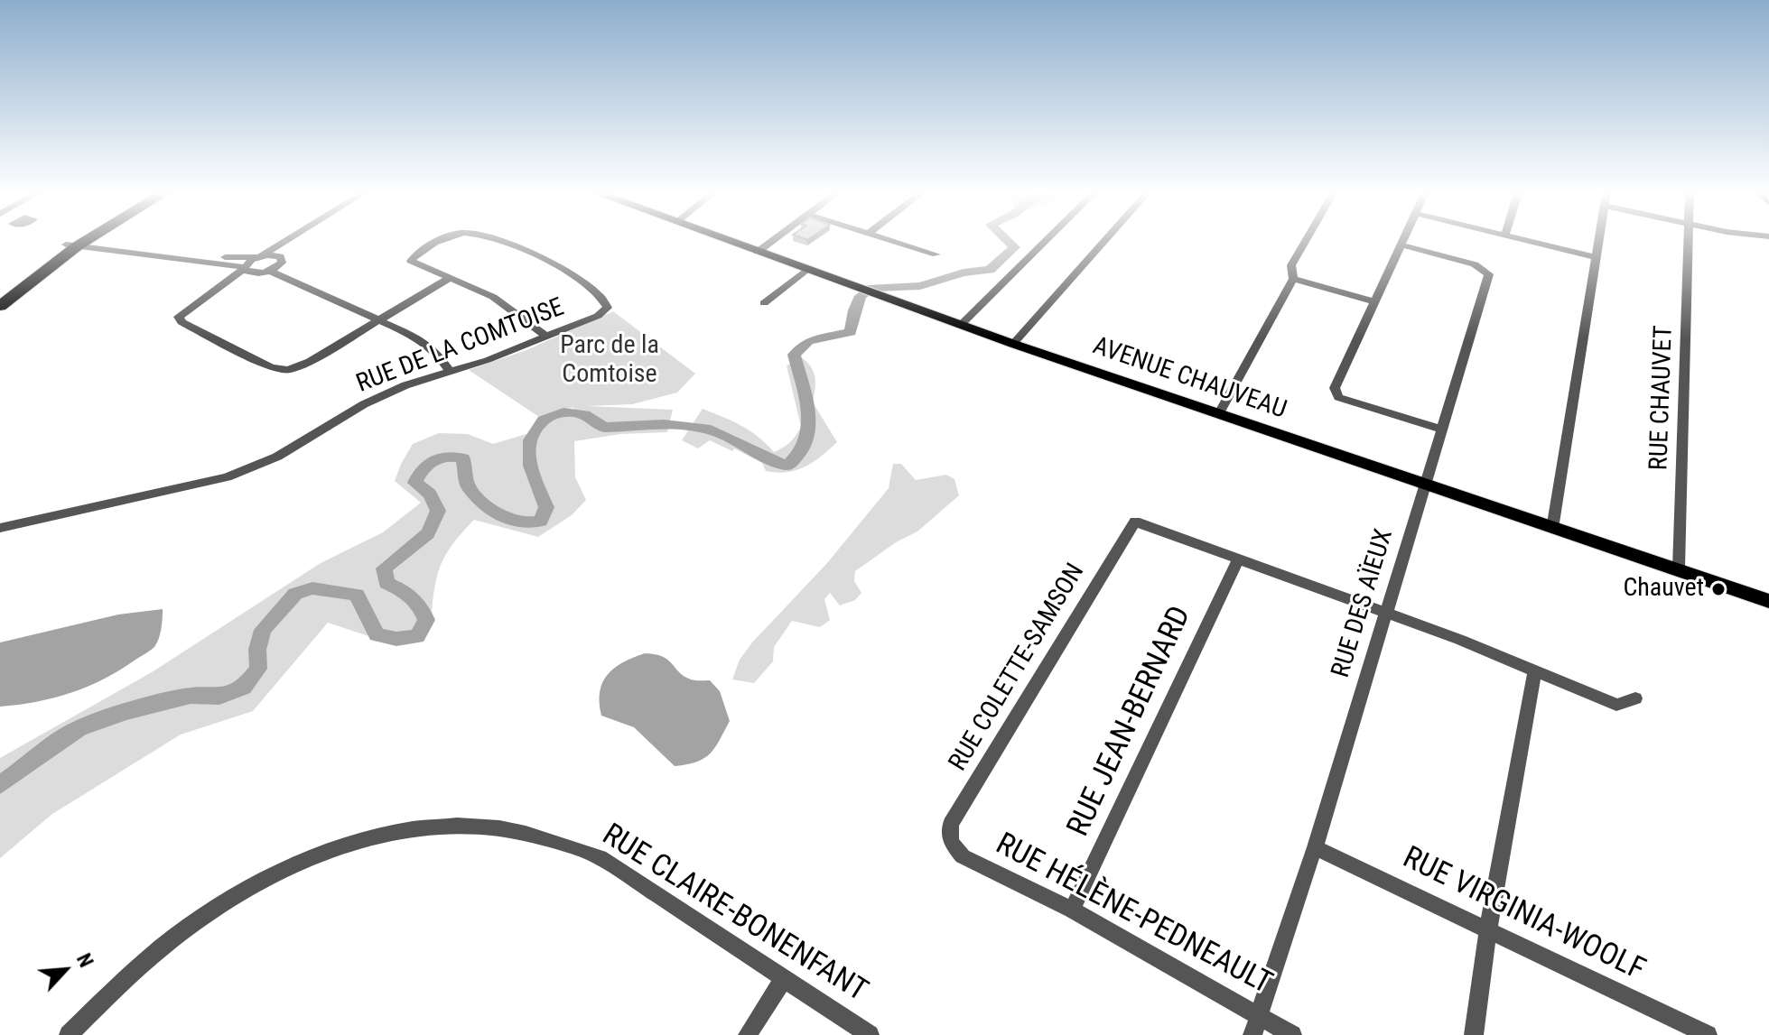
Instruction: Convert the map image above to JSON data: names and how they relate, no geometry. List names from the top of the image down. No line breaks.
{"streets":{"main road":["AVENUE CHAUVEAU"],"street":["RUE DE LA COMTOISE","RUE CHAUVET","RUE DES AÏEUX","RUE COLETTE-SAMSON","RUE JEAN-BERNARD","RUE CLAIRE-BONENFANT","RUE HÉLÈNE-PEDNEAULT","RUE VIRGINIA-WOOLF"]},"crossings":[["AVENUE CHAUVEAU","RUE CHAUVET"],["AVENUE CHAUVEAU","RUE DES AÏEUX"],["RUE DES AÏEUX","RUE HÉLÈNE-PEDNEAULT"],["RUE DES AÏEUX","RUE VIRGINIA-WOOLF"],["RUE COLETTE-SAMSON","RUE JEAN-BERNARD"],["RUE COLETTE-SAMSON","RUE HÉLÈNE-PEDNEAULT"],["RUE JEAN-BERNARD","RUE HÉLÈNE-PEDNEAULT"]],"parks":["Parc de la Comtoise"],"places":["Chauvet"],"north":"top right"}
